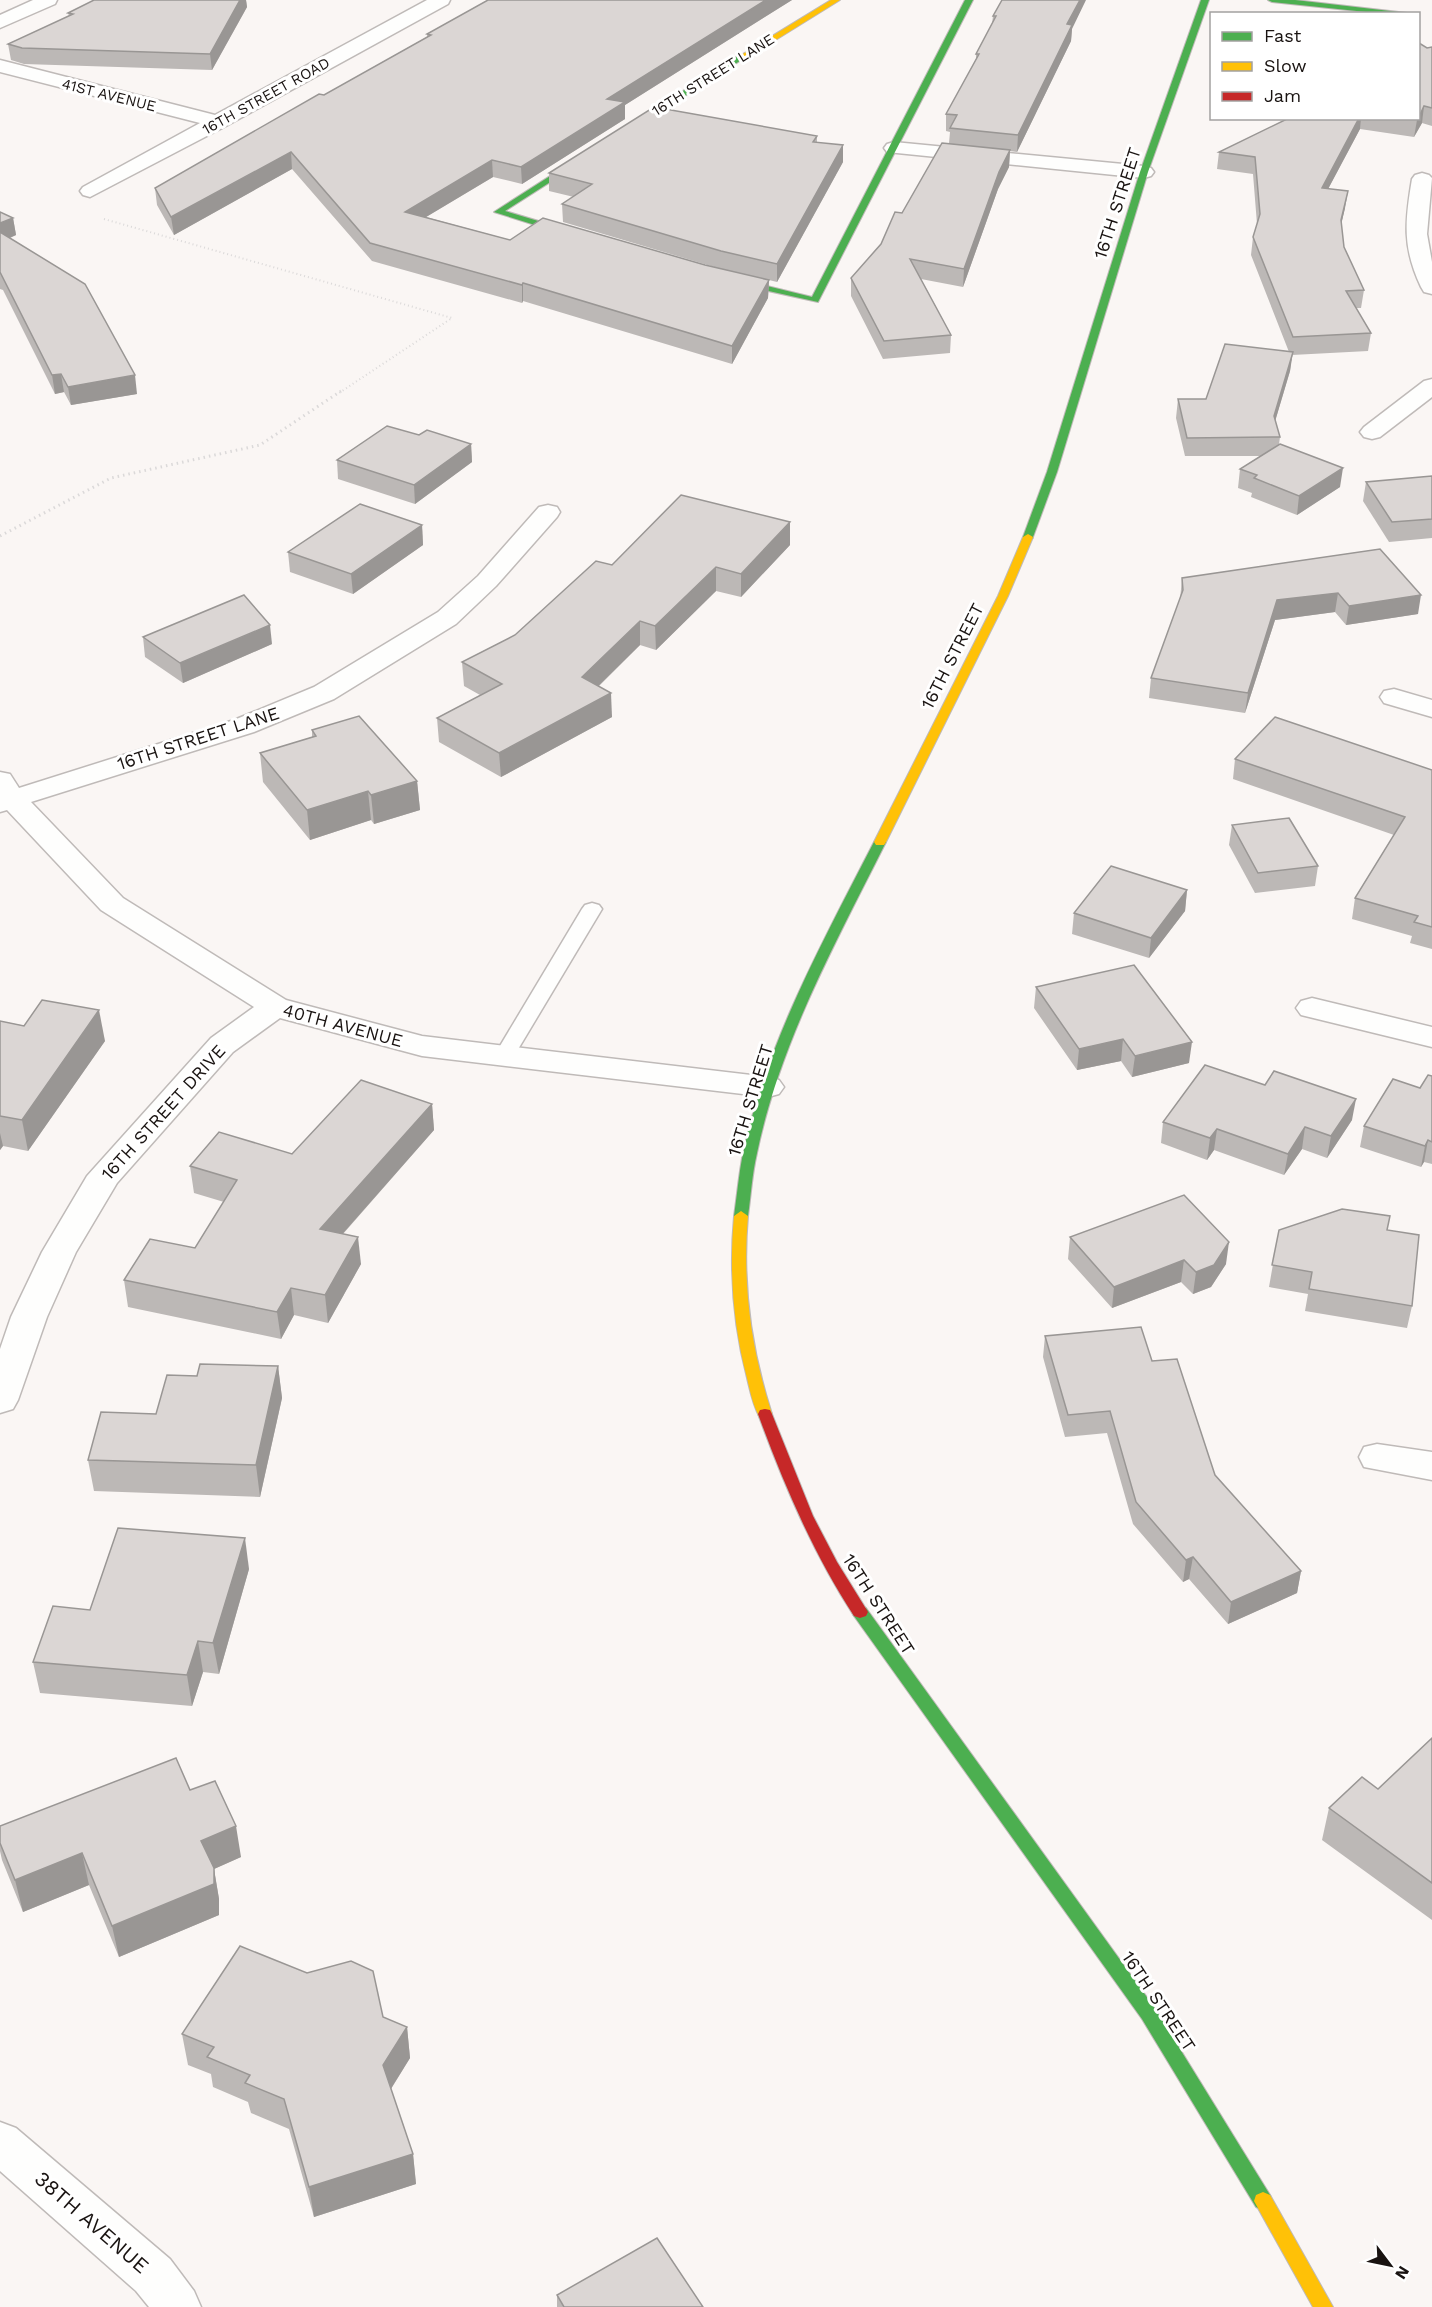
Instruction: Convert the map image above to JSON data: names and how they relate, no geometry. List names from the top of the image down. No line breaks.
{"streets":{"main road":["16TH STREET LANE","16TH STREET"],"street":["41ST AVENUE","16TH STREET ROAD","40TH AVENUE","16TH STREET DRIVE","38TH AVENUE"]},"crossings":[["16TH STREET LANE","40TH AVENUE"],["41ST AVENUE","16TH STREET ROAD"],["16TH STREET","40TH AVENUE"],["40TH AVENUE","16TH STREET DRIVE"]],"legend":["Fast","Slow","Jam"],"north":"bottom right"}
